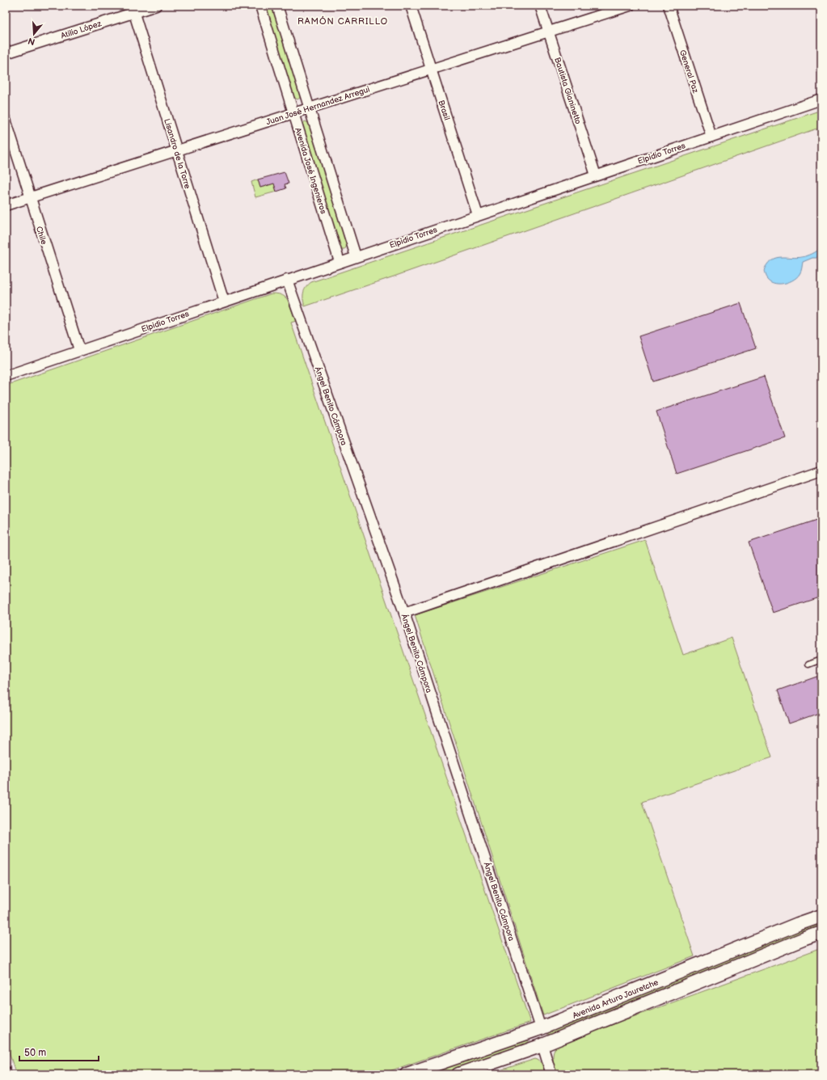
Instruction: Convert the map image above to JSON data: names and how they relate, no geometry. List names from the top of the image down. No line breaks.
{"streets":{"main road":["Avenida Arturo Jauretche"],"street":["Atilio López","General Paz","Bautista Gianinetto","Juan José Hernandez Arregui","Brasil","Elpidio Torres","Lisandro de la Torre","Avenida José Ingenieros","Chile","Ángel Benito Cámpora"]},"crossings":[["Atilio López","Lisandro de la Torre"],["General Paz","Elpidio Torres"],["Bautista Gianinetto","Juan José Hernandez Arregui"],["Bautista Gianinetto","Elpidio Torres"],["Juan José Hernandez Arregui","Brasil"],["Juan José Hernandez Arregui","Lisandro de la Torre"],["Juan José Hernandez Arregui","Avenida José Ingenieros"],["Juan José Hernandez Arregui","Chile"],["Brasil","Elpidio Torres"],["Elpidio Torres","Lisandro de la Torre"],["Elpidio Torres","Avenida José Ingenieros"],["Elpidio Torres","Chile"],["Elpidio Torres","Ángel Benito Cámpora"],["Ángel Benito Cámpora","Avenida Arturo Jauretche"]],"districts":["RAMÓN CARRILLO"],"scale_bar":"50 m","north":"bottom"}
